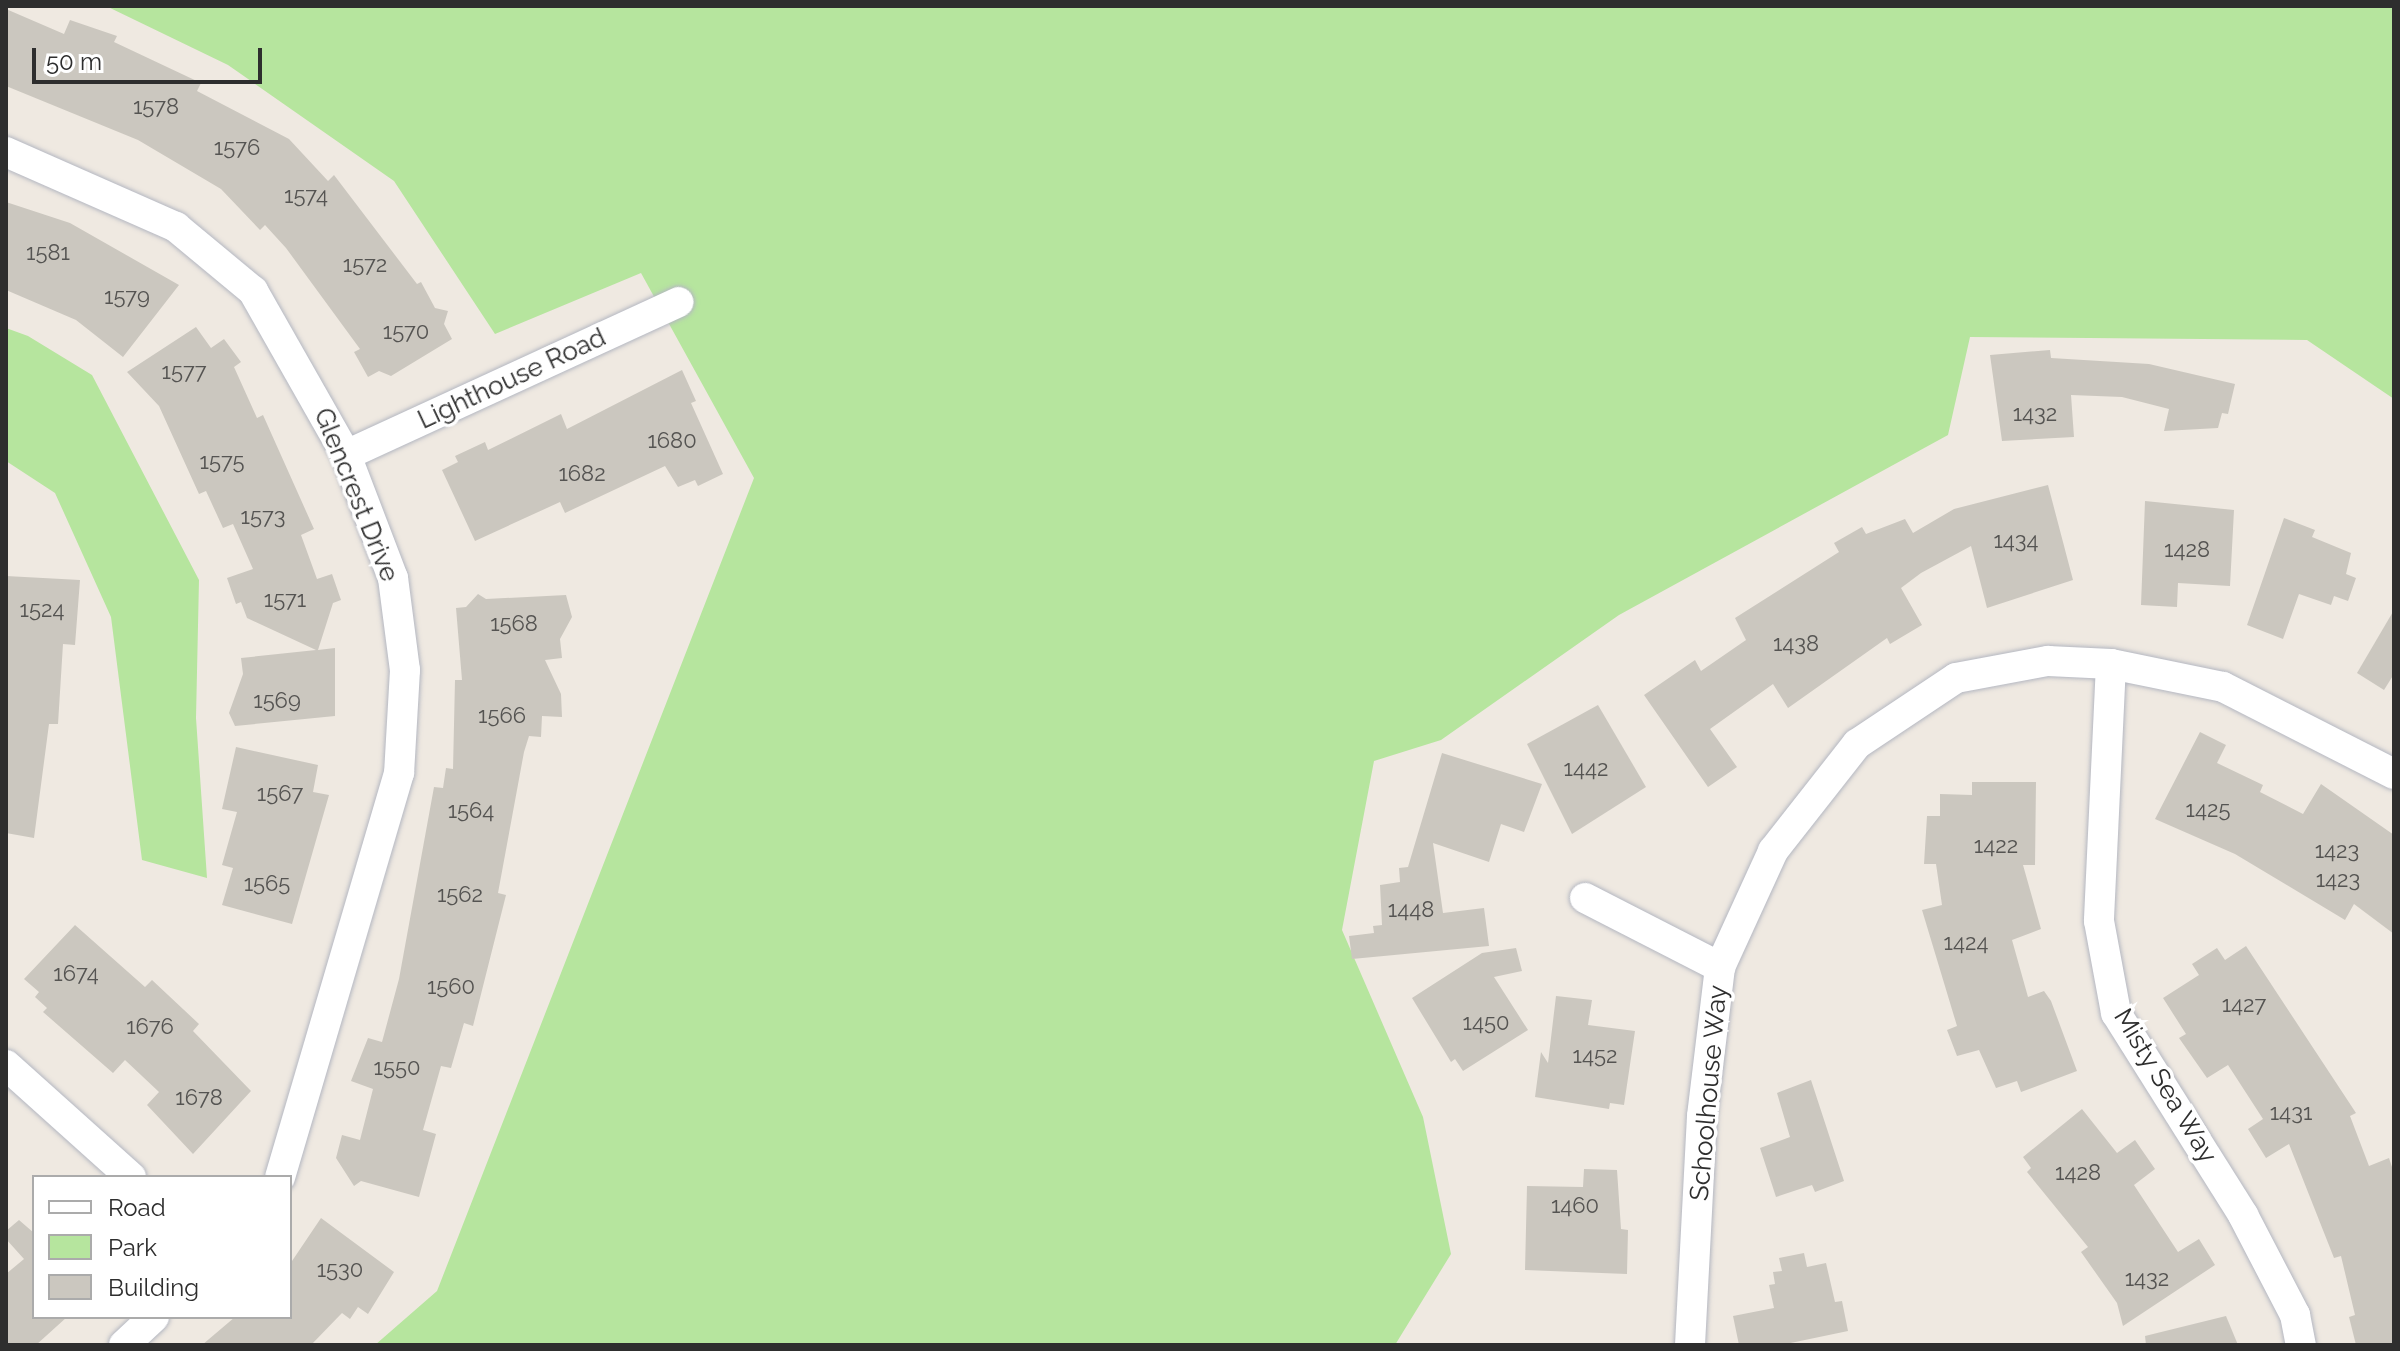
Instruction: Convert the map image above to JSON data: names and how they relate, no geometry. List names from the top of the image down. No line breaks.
{"streets":{"street":["Lighthouse Road","Glencrest Drive","Misty Sea Way","Schoolhouse Way"]},"crossings":[["Lighthouse Road","Glencrest Drive"],["Misty Sea Way","Schoolhouse Way"]],"house_numbers":["1578","1576","1574","1581","1572","1579","1570","1577","1432","1680","1575","1682","1573","1434","1428","1571","1524","1568","1438","1569","1566","1442","1567","1425","1564","1422","1423","1423","1565","1562","1448","1424","1674","1560","1427","1450","1676","1452","1550","1678","1431","1428","1460","1530","1432"],"legend":["Road","Park","Building"],"scale_bar":"50 m"}
